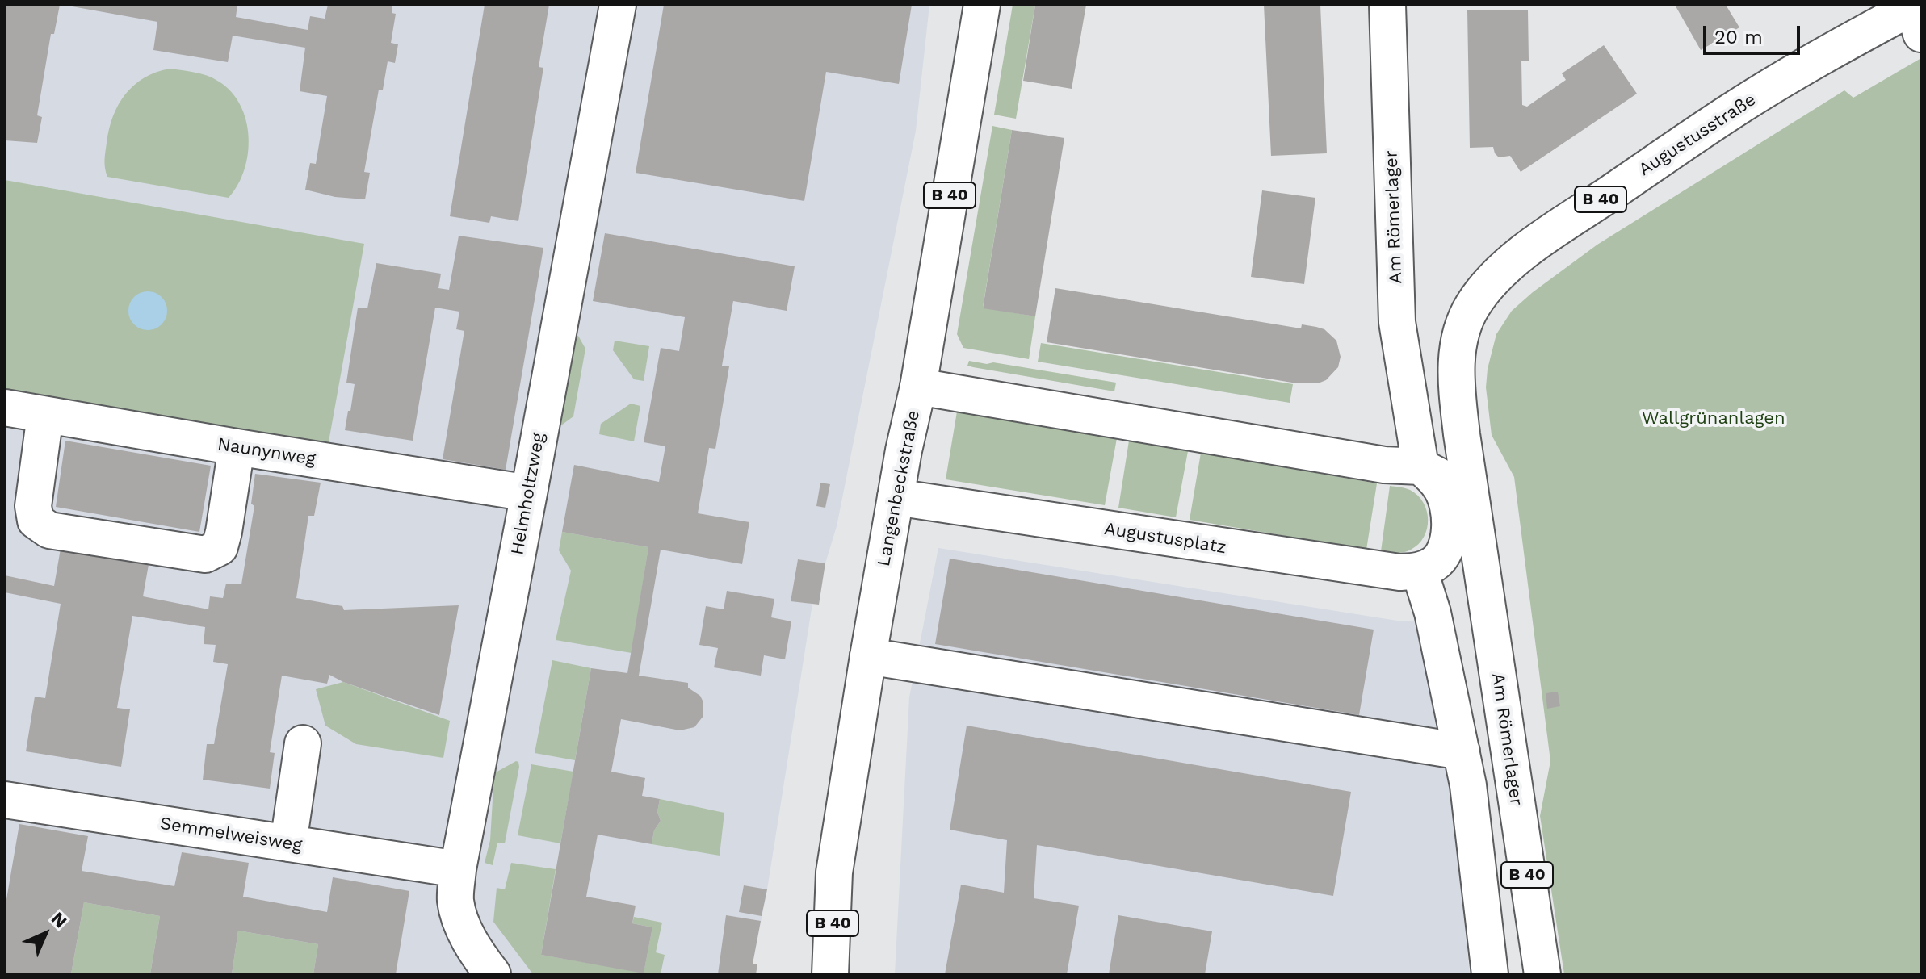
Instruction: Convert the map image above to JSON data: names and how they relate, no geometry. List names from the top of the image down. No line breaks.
{"streets":{"street":["Augustusstraße","B 40","Am Römerlager","Naunynweg","Langenbeckstraße","Helmholtzweg","Augustusplatz","Semmelweisweg"]},"crossings":[["Augustusstraße","Am Römerlager"],["Naunynweg","Helmholtzweg"],["Langenbeckstraße","Augustusplatz"],["Helmholtzweg","Semmelweisweg"]],"parks":["Wallgrünanlagen"],"scale_bar":"20 m","north":"top right"}
